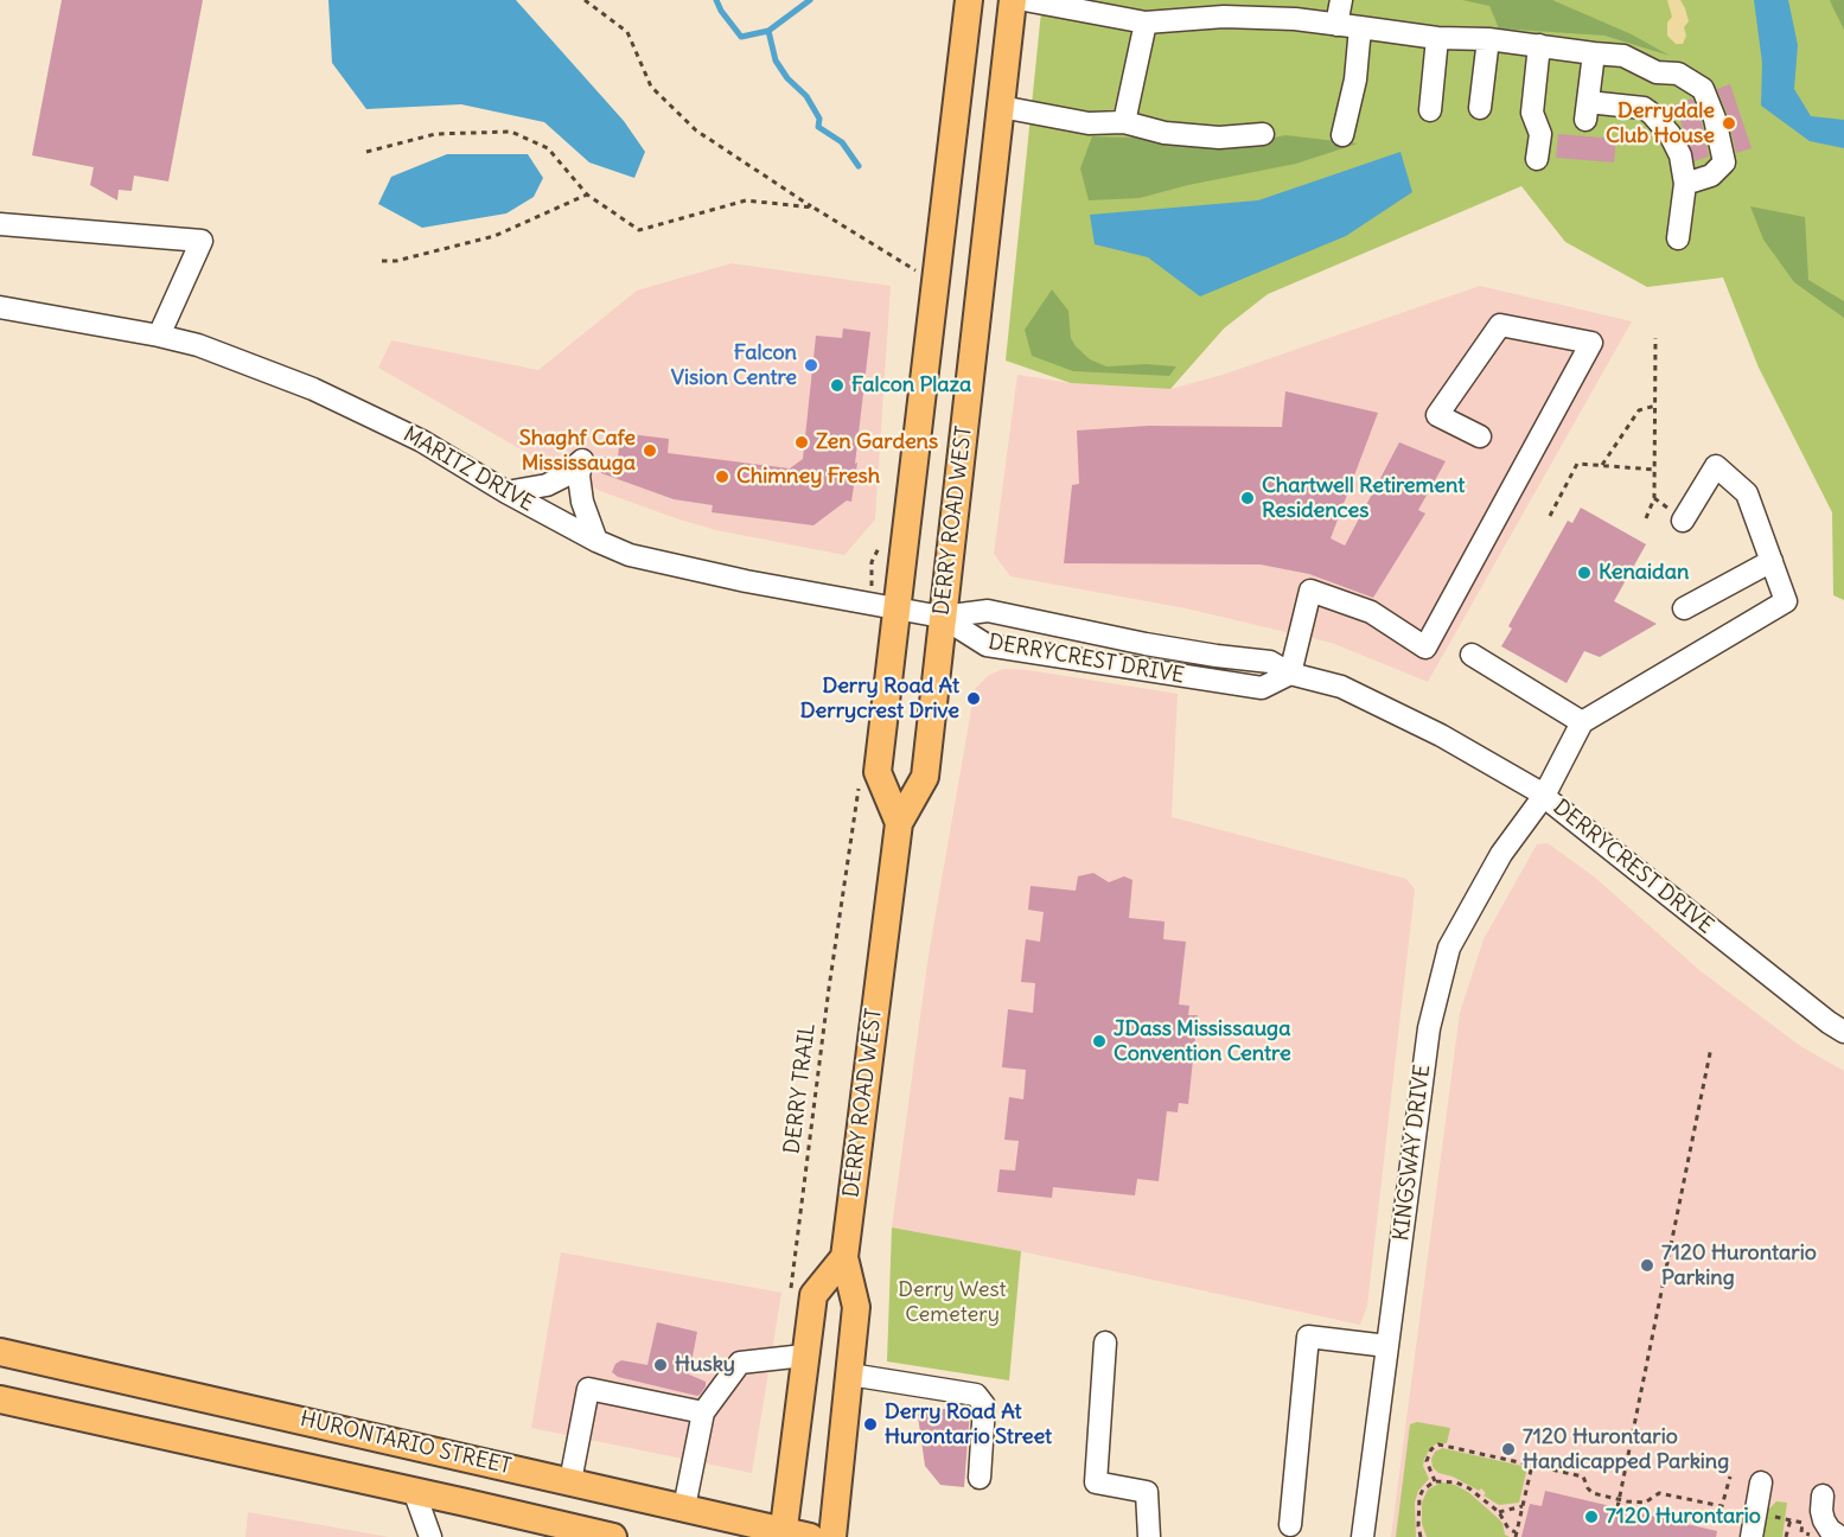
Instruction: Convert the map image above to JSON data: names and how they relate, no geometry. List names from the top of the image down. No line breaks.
{"streets":{"main road":["DERRY ROAD WEST","HURONTARIO STREET"],"street":["MARITZ DRIVE","DERRYCREST DRIVE","KINGSWAY DRIVE"],"path":["DERRY TRAIL"]},"crossings":[["MARITZ DRIVE","DERRY ROAD WEST"],["MARITZ DRIVE","DERRYCREST DRIVE"],["DERRY ROAD WEST","DERRYCREST DRIVE"],["DERRYCREST DRIVE","KINGSWAY DRIVE"]],"parks":["Derry West Cemetery"],"places":["Derrydale Club House","Falcon Vision Centre","Falcon Plaza","Zen Gardens","Shaghf Cafe Mississauga","Chimney Fresh","Chartwell Retirement Residences","Kenaidan","Derry Road At Derrycrest Drive","JDass Mississauga Convention Centre","7120 Hurontario Parking","Husky","Derry Road At Hurontario Street","7120 Hurontario Handicapped Parking","7120 Hurontario"]}
